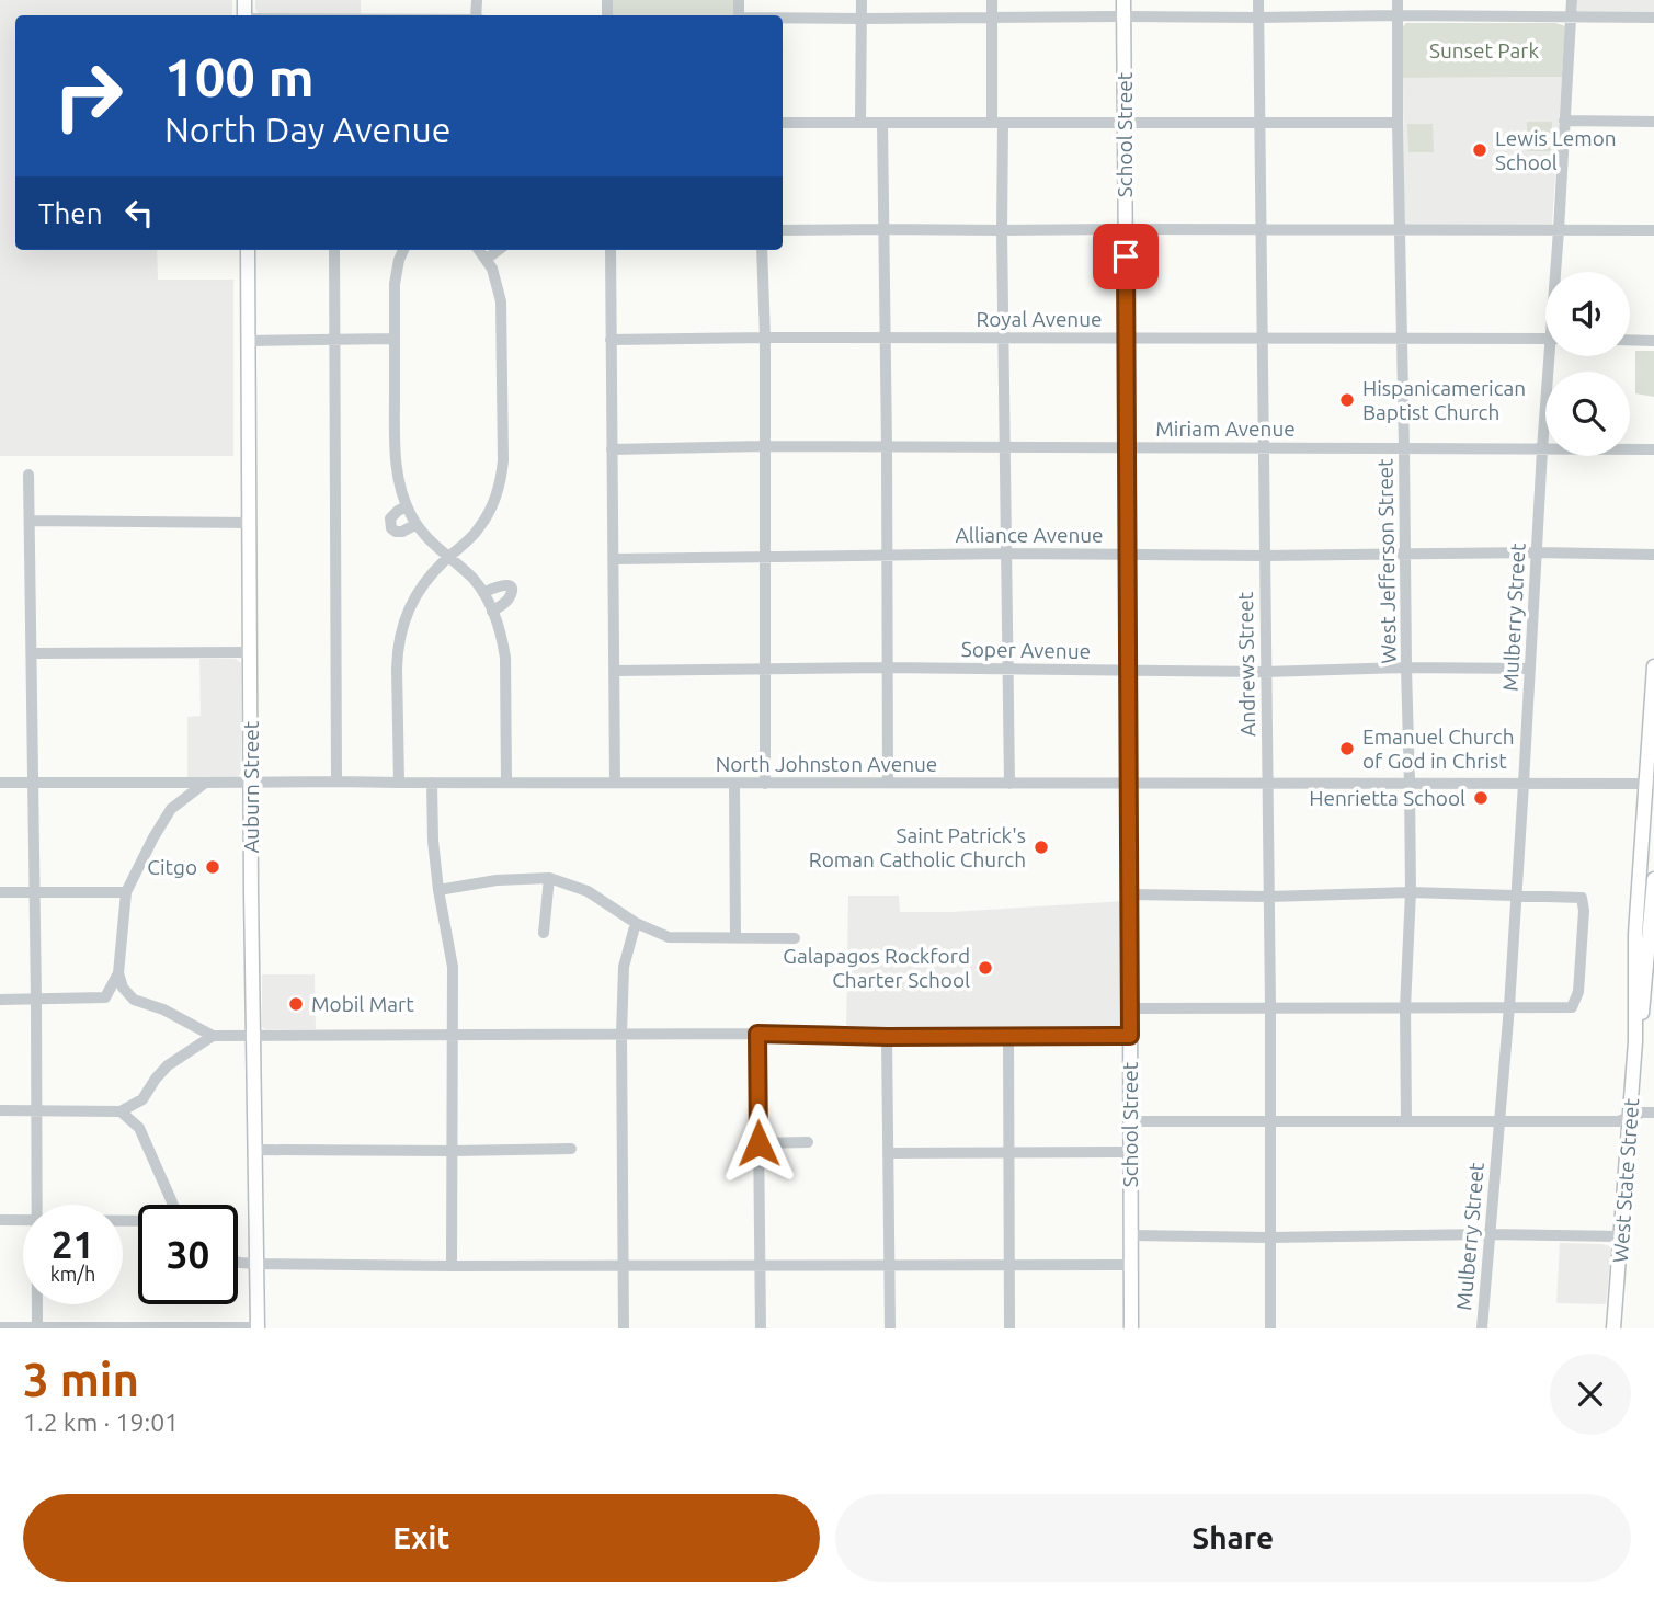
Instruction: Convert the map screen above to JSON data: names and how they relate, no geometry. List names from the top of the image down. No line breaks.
{"streets":{"main road":["School Street","Auburn Street","West State Street"],"street":["Royal Avenue","Miriam Avenue","Alliance Avenue","West Jefferson Street","Mulberry Street","Soper Avenue","Andrews Street","North Johnston Avenue"]},"crossings":[["School Street","Royal Avenue"],["School Street","Miriam Avenue"],["School Street","Alliance Avenue"],["School Street","Soper Avenue"],["School Street","North Johnston Avenue"],["Royal Avenue","West Jefferson Street"],["Royal Avenue","Andrews Street"],["Miriam Avenue","West Jefferson Street"],["Miriam Avenue","Mulberry Street"],["Miriam Avenue","Andrews Street"],["Alliance Avenue","West Jefferson Street"],["Alliance Avenue","Mulberry Street"],["Alliance Avenue","Andrews Street"],["West Jefferson Street","Soper Avenue"],["West Jefferson Street","North Johnston Avenue"],["Mulberry Street","Soper Avenue"],["Mulberry Street","North Johnston Avenue"],["Soper Avenue","Andrews Street"],["Andrews Street","North Johnston Avenue"],["North Johnston Avenue","Auburn Street"],["North Johnston Avenue","West State Street"]],"parks":["Sunset Park"],"places":["Lewis Lemon School","Hispanicamerican Baptist Church","Emanuel Church of God in Christ","Henrietta School","Saint Patrick's Roman Catholic Church","Citgo","Galapagos Rockford Charter School","Mobil Mart"],"page":{"turn":["100 m","North Day Avenue"],"then":"Then","speed":"21 km/h","limit":"30","heading":["3 min","1.2 km · 19:01"],"buttons":["Exit","Share"]}}
